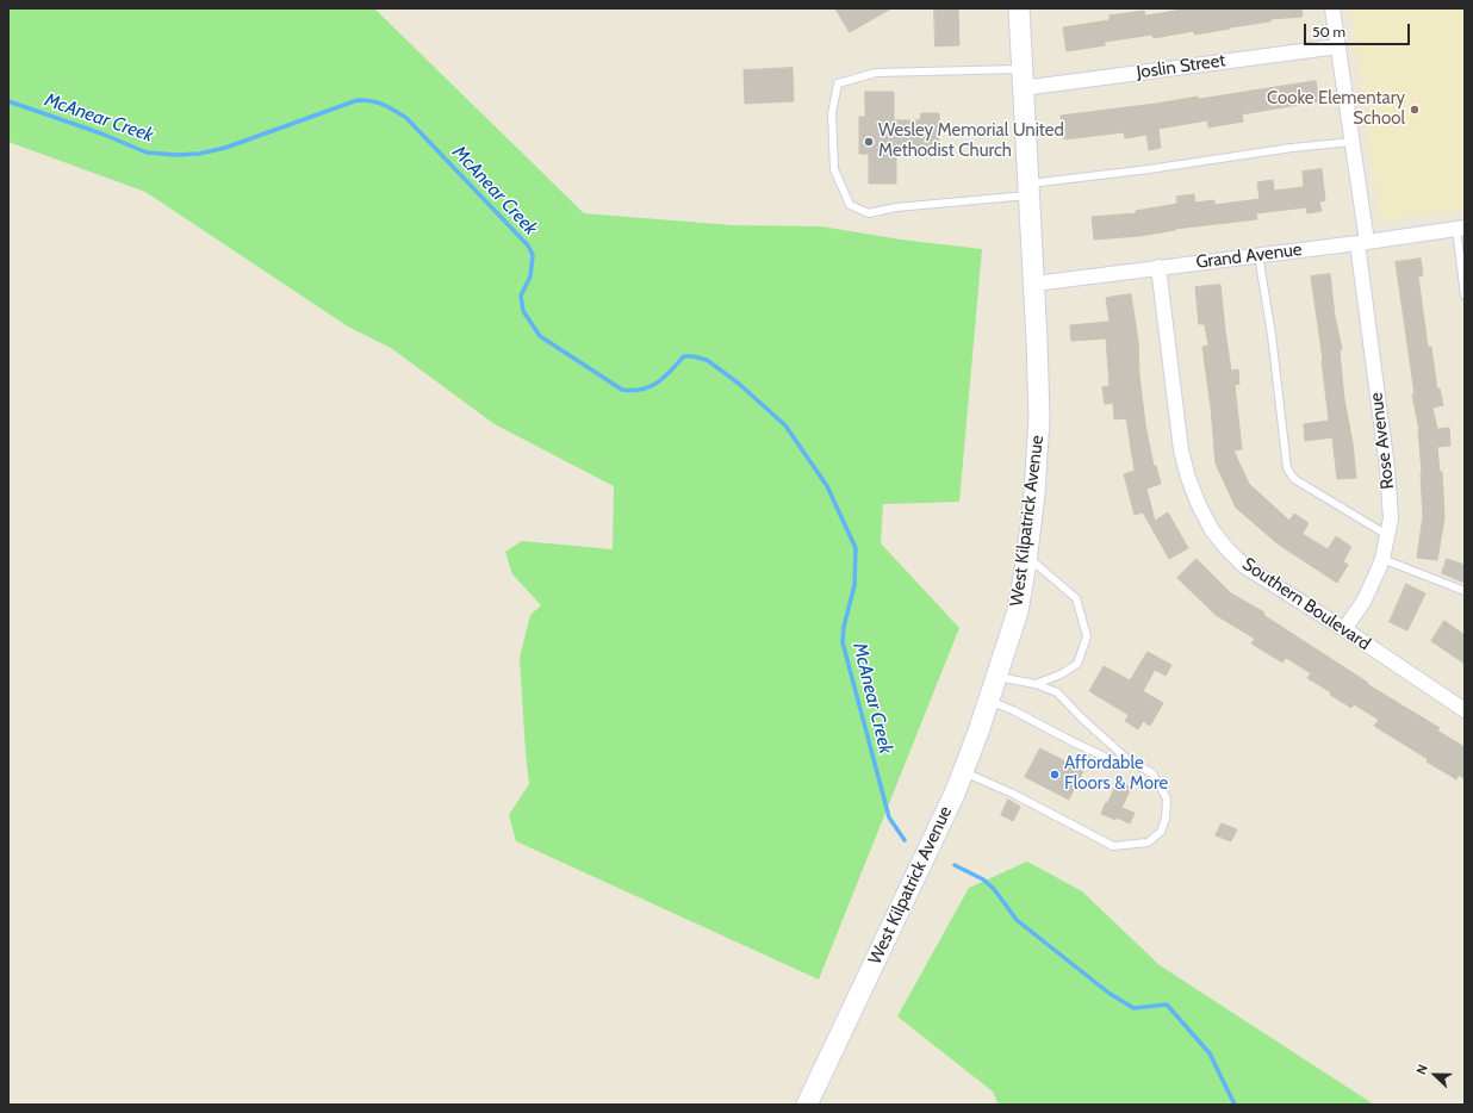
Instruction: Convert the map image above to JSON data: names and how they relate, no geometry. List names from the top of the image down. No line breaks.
{"streets":{"main road":["West Kilpatrick Avenue"],"street":["Joslin Street","Grand Avenue","Rose Avenue","Southern Boulevard"]},"crossings":[["Joslin Street","Rose Avenue"],["Joslin Street","West Kilpatrick Avenue"],["Grand Avenue","Rose Avenue"],["Grand Avenue","West Kilpatrick Avenue"],["Grand Avenue","Southern Boulevard"],["Rose Avenue","Southern Boulevard"]],"water":["McAnear Creek"],"places":["Cooke Elementary School","Wesley Memorial United Methodist Church","Affordable Floors & More"],"scale_bar":"50 m","north":"left"}
